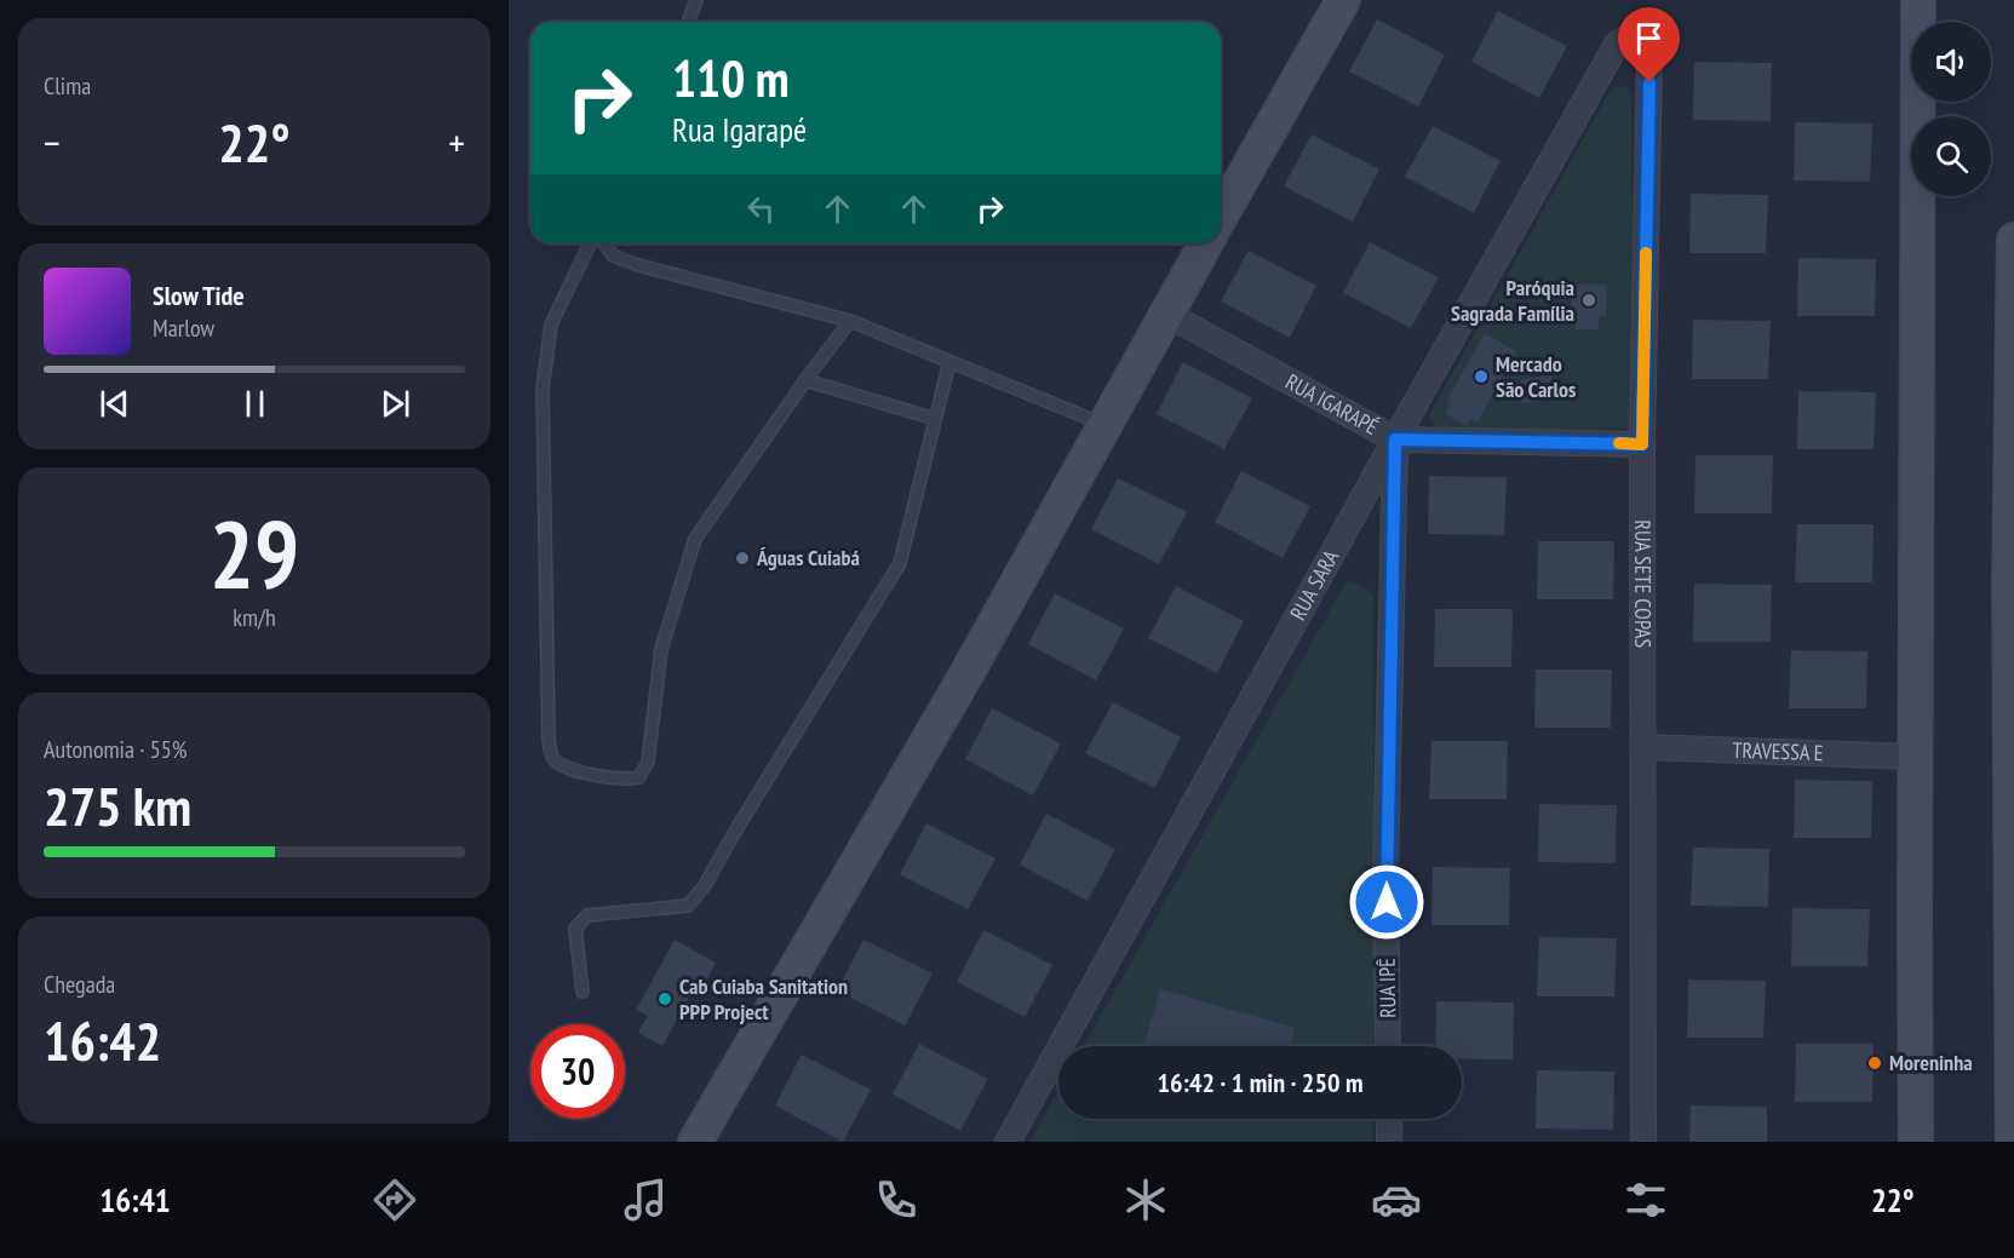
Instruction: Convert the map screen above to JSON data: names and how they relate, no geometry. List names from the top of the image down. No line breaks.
{"streets":{"street":["RUA IGARAPÉ","RUA SARA","RUA SETE COPAS","TRAVESSA E","RUA IPÊ"]},"crossings":[["RUA IGARAPÉ","RUA SARA"],["RUA IGARAPÉ","RUA SETE COPAS"],["RUA IGARAPÉ","RUA IPÊ"],["RUA SARA","RUA SETE COPAS"],["RUA SARA","RUA IPÊ"],["RUA SETE COPAS","TRAVESSA E"]],"places":["Paróquia Sagrada Família","Mercado São Carlos","Águas Cuiabá","Cab Cuiaba Sanitation PPP Project","Moreninha"],"page":{"tile":["Clima",["29","km/h"],["Autonomia · 55%","275 km"],["Chegada","16:42"]],"turn":["110 m","Rua Igarapé"],"heat":["−","22°","+"],"song":["Slow Tide","Marlow"],"limit":"30","trip":"16:42 · 1 min · 250 m","tabs":["16:41","22°"]}}
